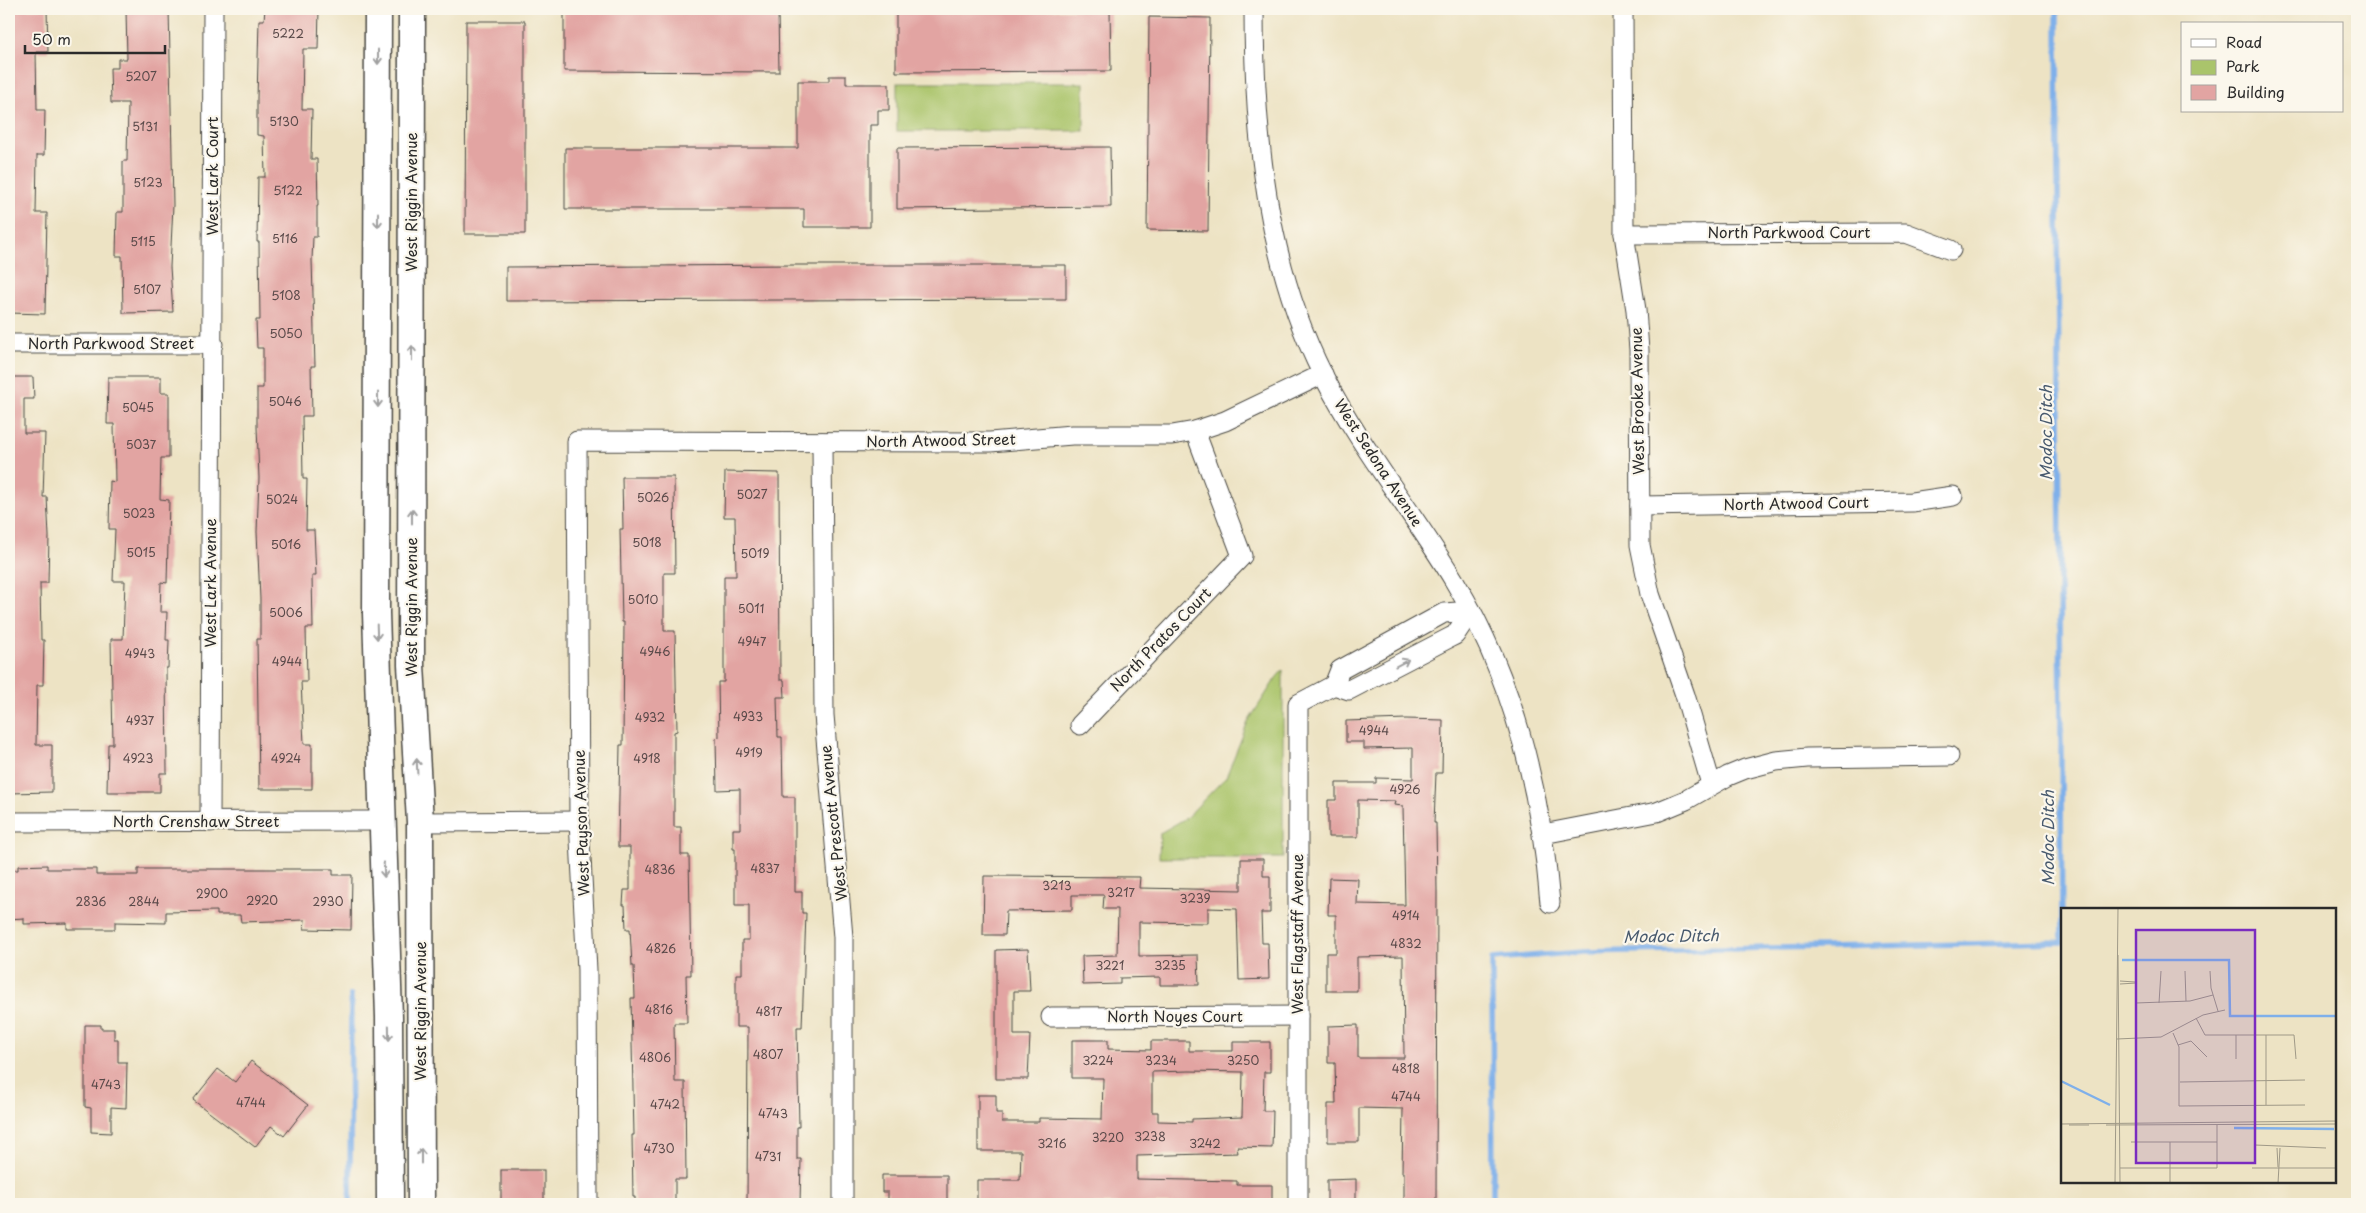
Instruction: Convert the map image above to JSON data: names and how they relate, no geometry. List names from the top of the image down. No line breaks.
{"streets":{"main road":["West Riggin Avenue"],"street":["West Lark Court","North Parkwood Court","North Parkwood Street","West Brooke Avenue","North Atwood Street","West Sedona Avenue","North Atwood Court","West Lark Avenue","North Pratos Court","North Crenshaw Street","West Payson Avenue","West Prescott Avenue","West Flagstaff Avenue","North Noyes Court"]},"crossings":[["West Lark Court","North Parkwood Street"],["West Lark Court","West Lark Avenue"],["North Parkwood Court","West Brooke Avenue"],["North Parkwood Street","West Lark Avenue"],["West Brooke Avenue","North Atwood Court"],["North Atwood Street","West Sedona Avenue"],["North Atwood Street","North Pratos Court"],["North Atwood Street","West Payson Avenue"],["North Atwood Street","West Prescott Avenue"],["West Sedona Avenue","West Flagstaff Avenue"],["West Lark Avenue","North Crenshaw Street"],["West Flagstaff Avenue","North Noyes Court"]],"water":["Modoc Ditch"],"house_numbers":["5222","5207","5130","5131","5123","5122","5116","5115","5107","5108","5050","5046","5045","5037","5027","5026","5024","5023","5018","5016","5015","5019","5010","5011","5006","4947","4946","4943","4944","4933","4932","4937","4944","4919","4923","4924","4918","4926","4837","4836","3213","3217","2900","3239","2920","2836","2844","2930","4914","4832","4826","3221","3235","4816","4817","4807","4806","3224","3234","3250","4818","4743","4744","4744","4742","4743","3238","3220","3216","3242","4730","4731"],"legend":["Road","Park","Building"],"scale_bar":"50 m"}
